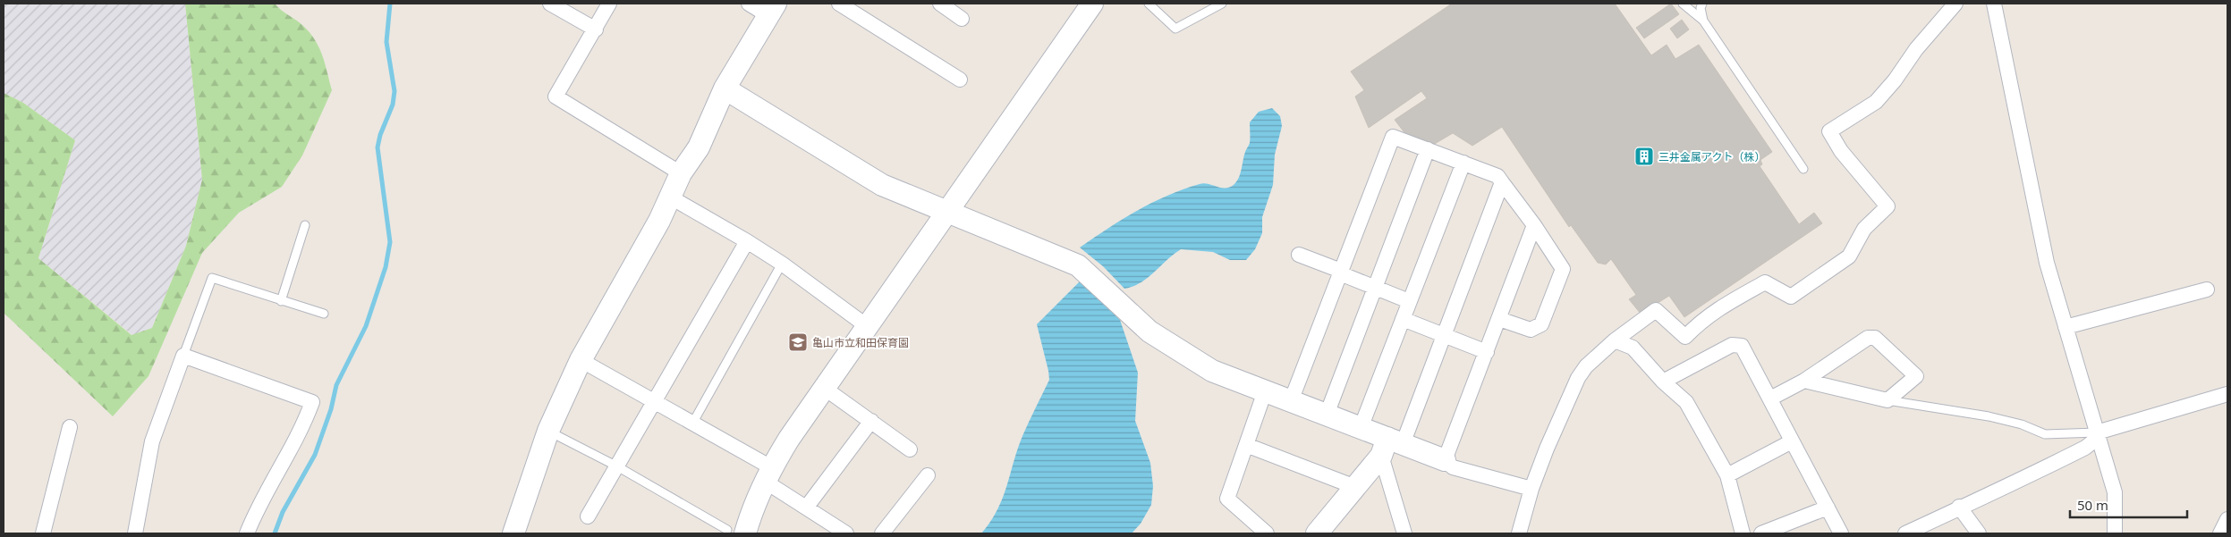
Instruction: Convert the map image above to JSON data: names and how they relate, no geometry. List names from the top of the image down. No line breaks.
{"places":{"building":["三井金属アクト（株）"],"school or university":["亀山市立和田保育園"]},"scale_bar":"50 m"}
